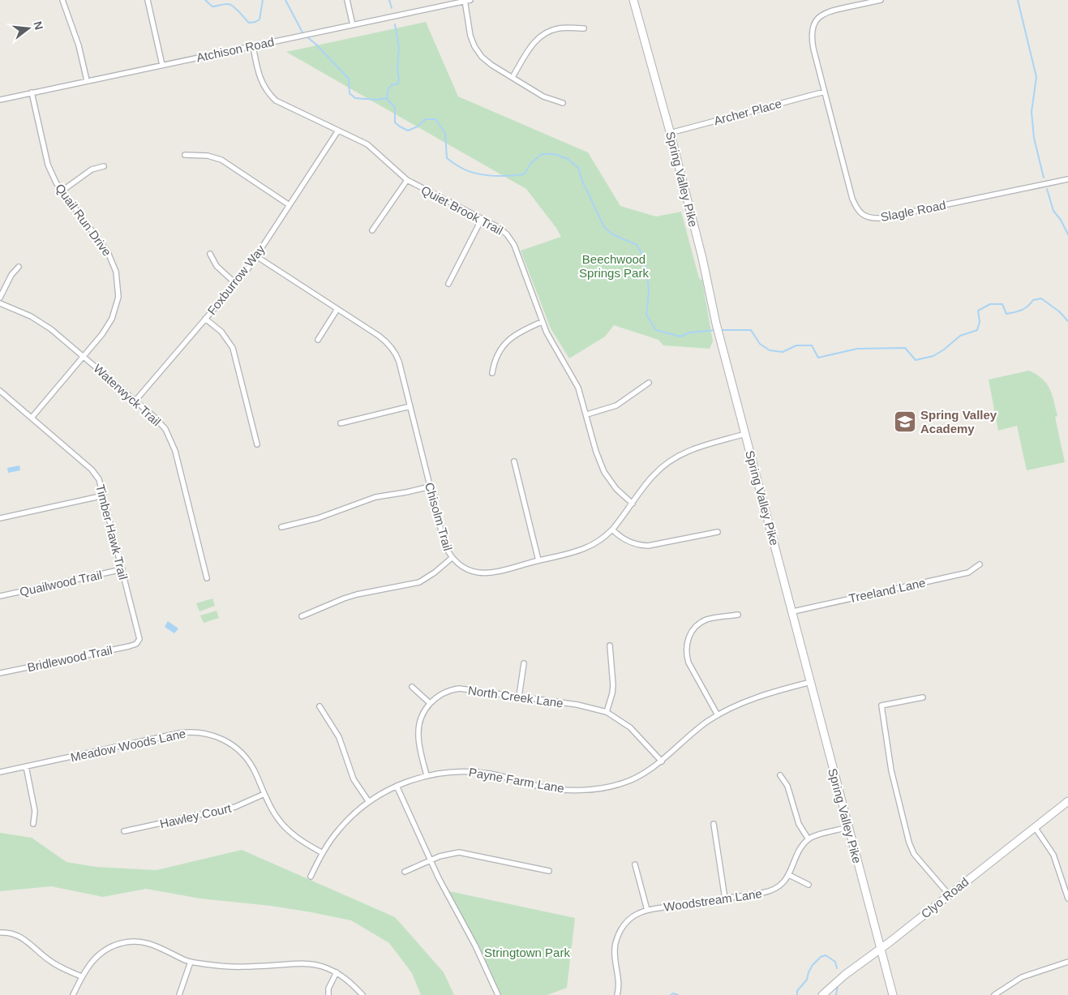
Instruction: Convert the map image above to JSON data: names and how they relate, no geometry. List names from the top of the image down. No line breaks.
{"streets":{"street":["Atchison Road","Archer Place","Spring Valley Pike","Quiet Brook Trail","Slagle Road","Quail Run Drive","Foxburrow Way","Waterwyck Trail","Chisolm Trail","Timber Hawk Trail","Quailwood Trail","Treeland Lane","Bridlewood Trail","North Creek Lane","Meadow Woods Lane","Payne Farm Lane","Hawley Court","Clyo Road","Woodstream Lane"]},"crossings":[["Atchison Road","Quiet Brook Trail"],["Atchison Road","Quail Run Drive"],["Archer Place","Spring Valley Pike"],["Archer Place","Slagle Road"],["Spring Valley Pike","Chisolm Trail"],["Spring Valley Pike","Treeland Lane"],["Spring Valley Pike","Payne Farm Lane"],["Spring Valley Pike","Clyo Road"],["Quiet Brook Trail","Foxburrow Way"],["Quiet Brook Trail","Chisolm Trail"],["Quail Run Drive","Waterwyck Trail"],["Quail Run Drive","Timber Hawk Trail"],["Foxburrow Way","Waterwyck Trail"],["Foxburrow Way","Chisolm Trail"],["Timber Hawk Trail","Quailwood Trail"],["Timber Hawk Trail","Bridlewood Trail"],["North Creek Lane","Payne Farm Lane"],["Meadow Woods Lane","Payne Farm Lane"],["Meadow Woods Lane","Hawley Court"]],"parks":["Beechwood Springs Park","Stringtown Park"],"places":{"school or university":["Spring Valley Academy"]},"north":"right"}
